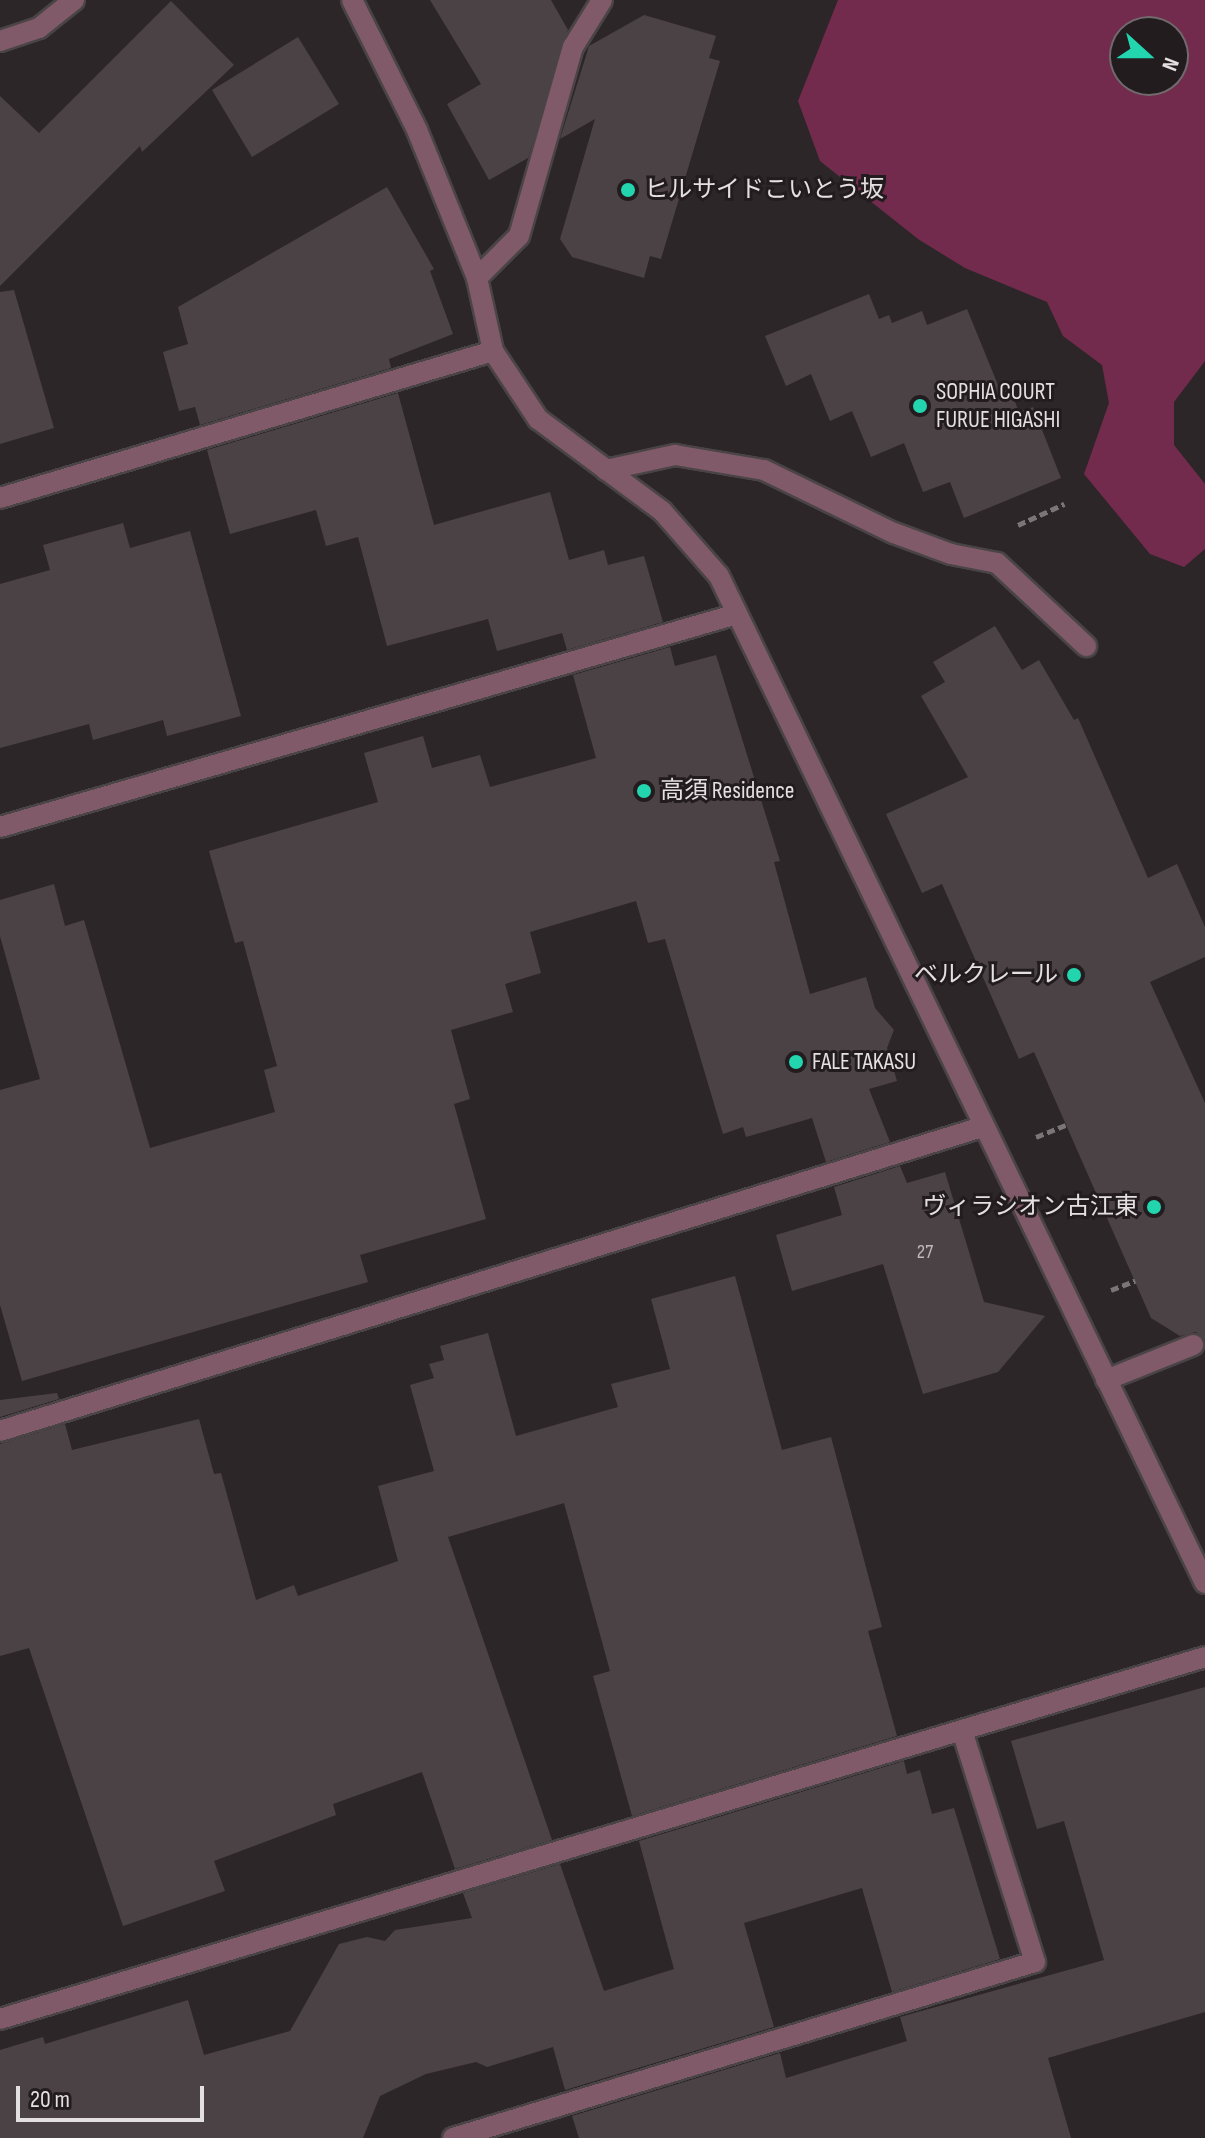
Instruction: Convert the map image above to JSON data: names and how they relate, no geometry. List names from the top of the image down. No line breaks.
{"places":["ヒルサイドこいとう坂","SOPHIA COURT FURUE HIGASHI","高須 Residence","ベルクレール","FALE TAKASU","ヴィラシオン古江東"],"house_numbers":["27"],"scale_bar":"20 m","north":"right"}
